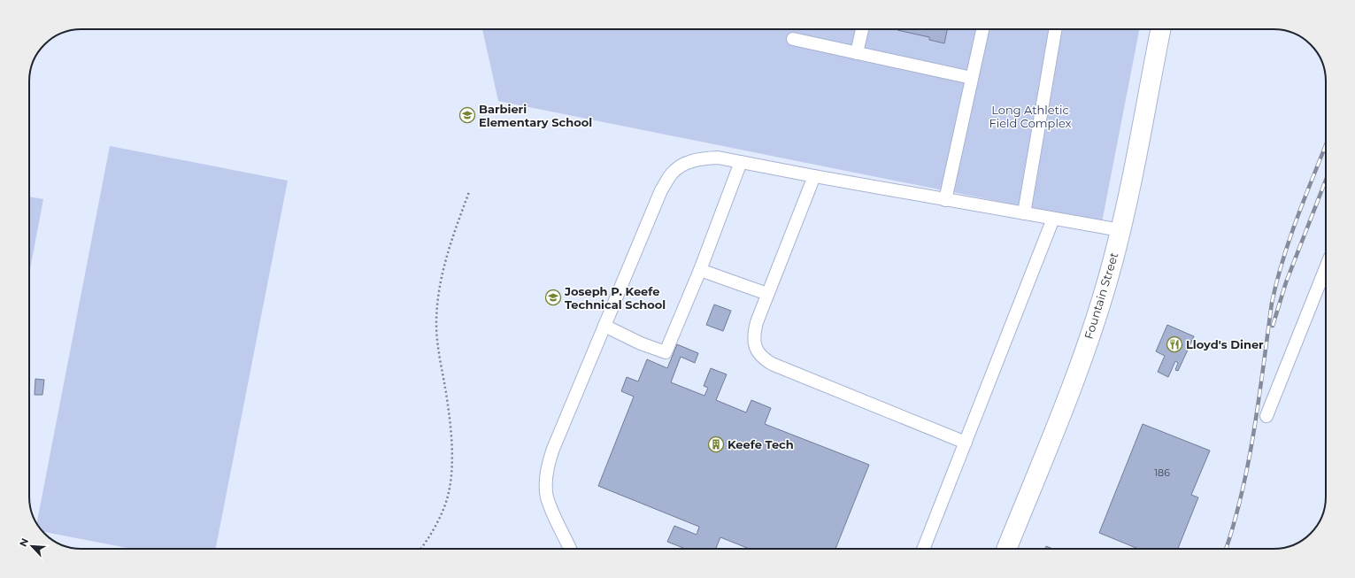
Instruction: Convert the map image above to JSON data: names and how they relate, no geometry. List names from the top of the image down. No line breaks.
{"streets":{"street":["Fountain Street"]},"parks":["Long Athletic Field Complex"],"places":{"school or university":["Barbieri Elementary School","Joseph P. Keefe Technical School"],"restaurant":["Lloyd's Diner"],"building":["Keefe Tech"]},"house_numbers":["186"],"north":"top left"}
